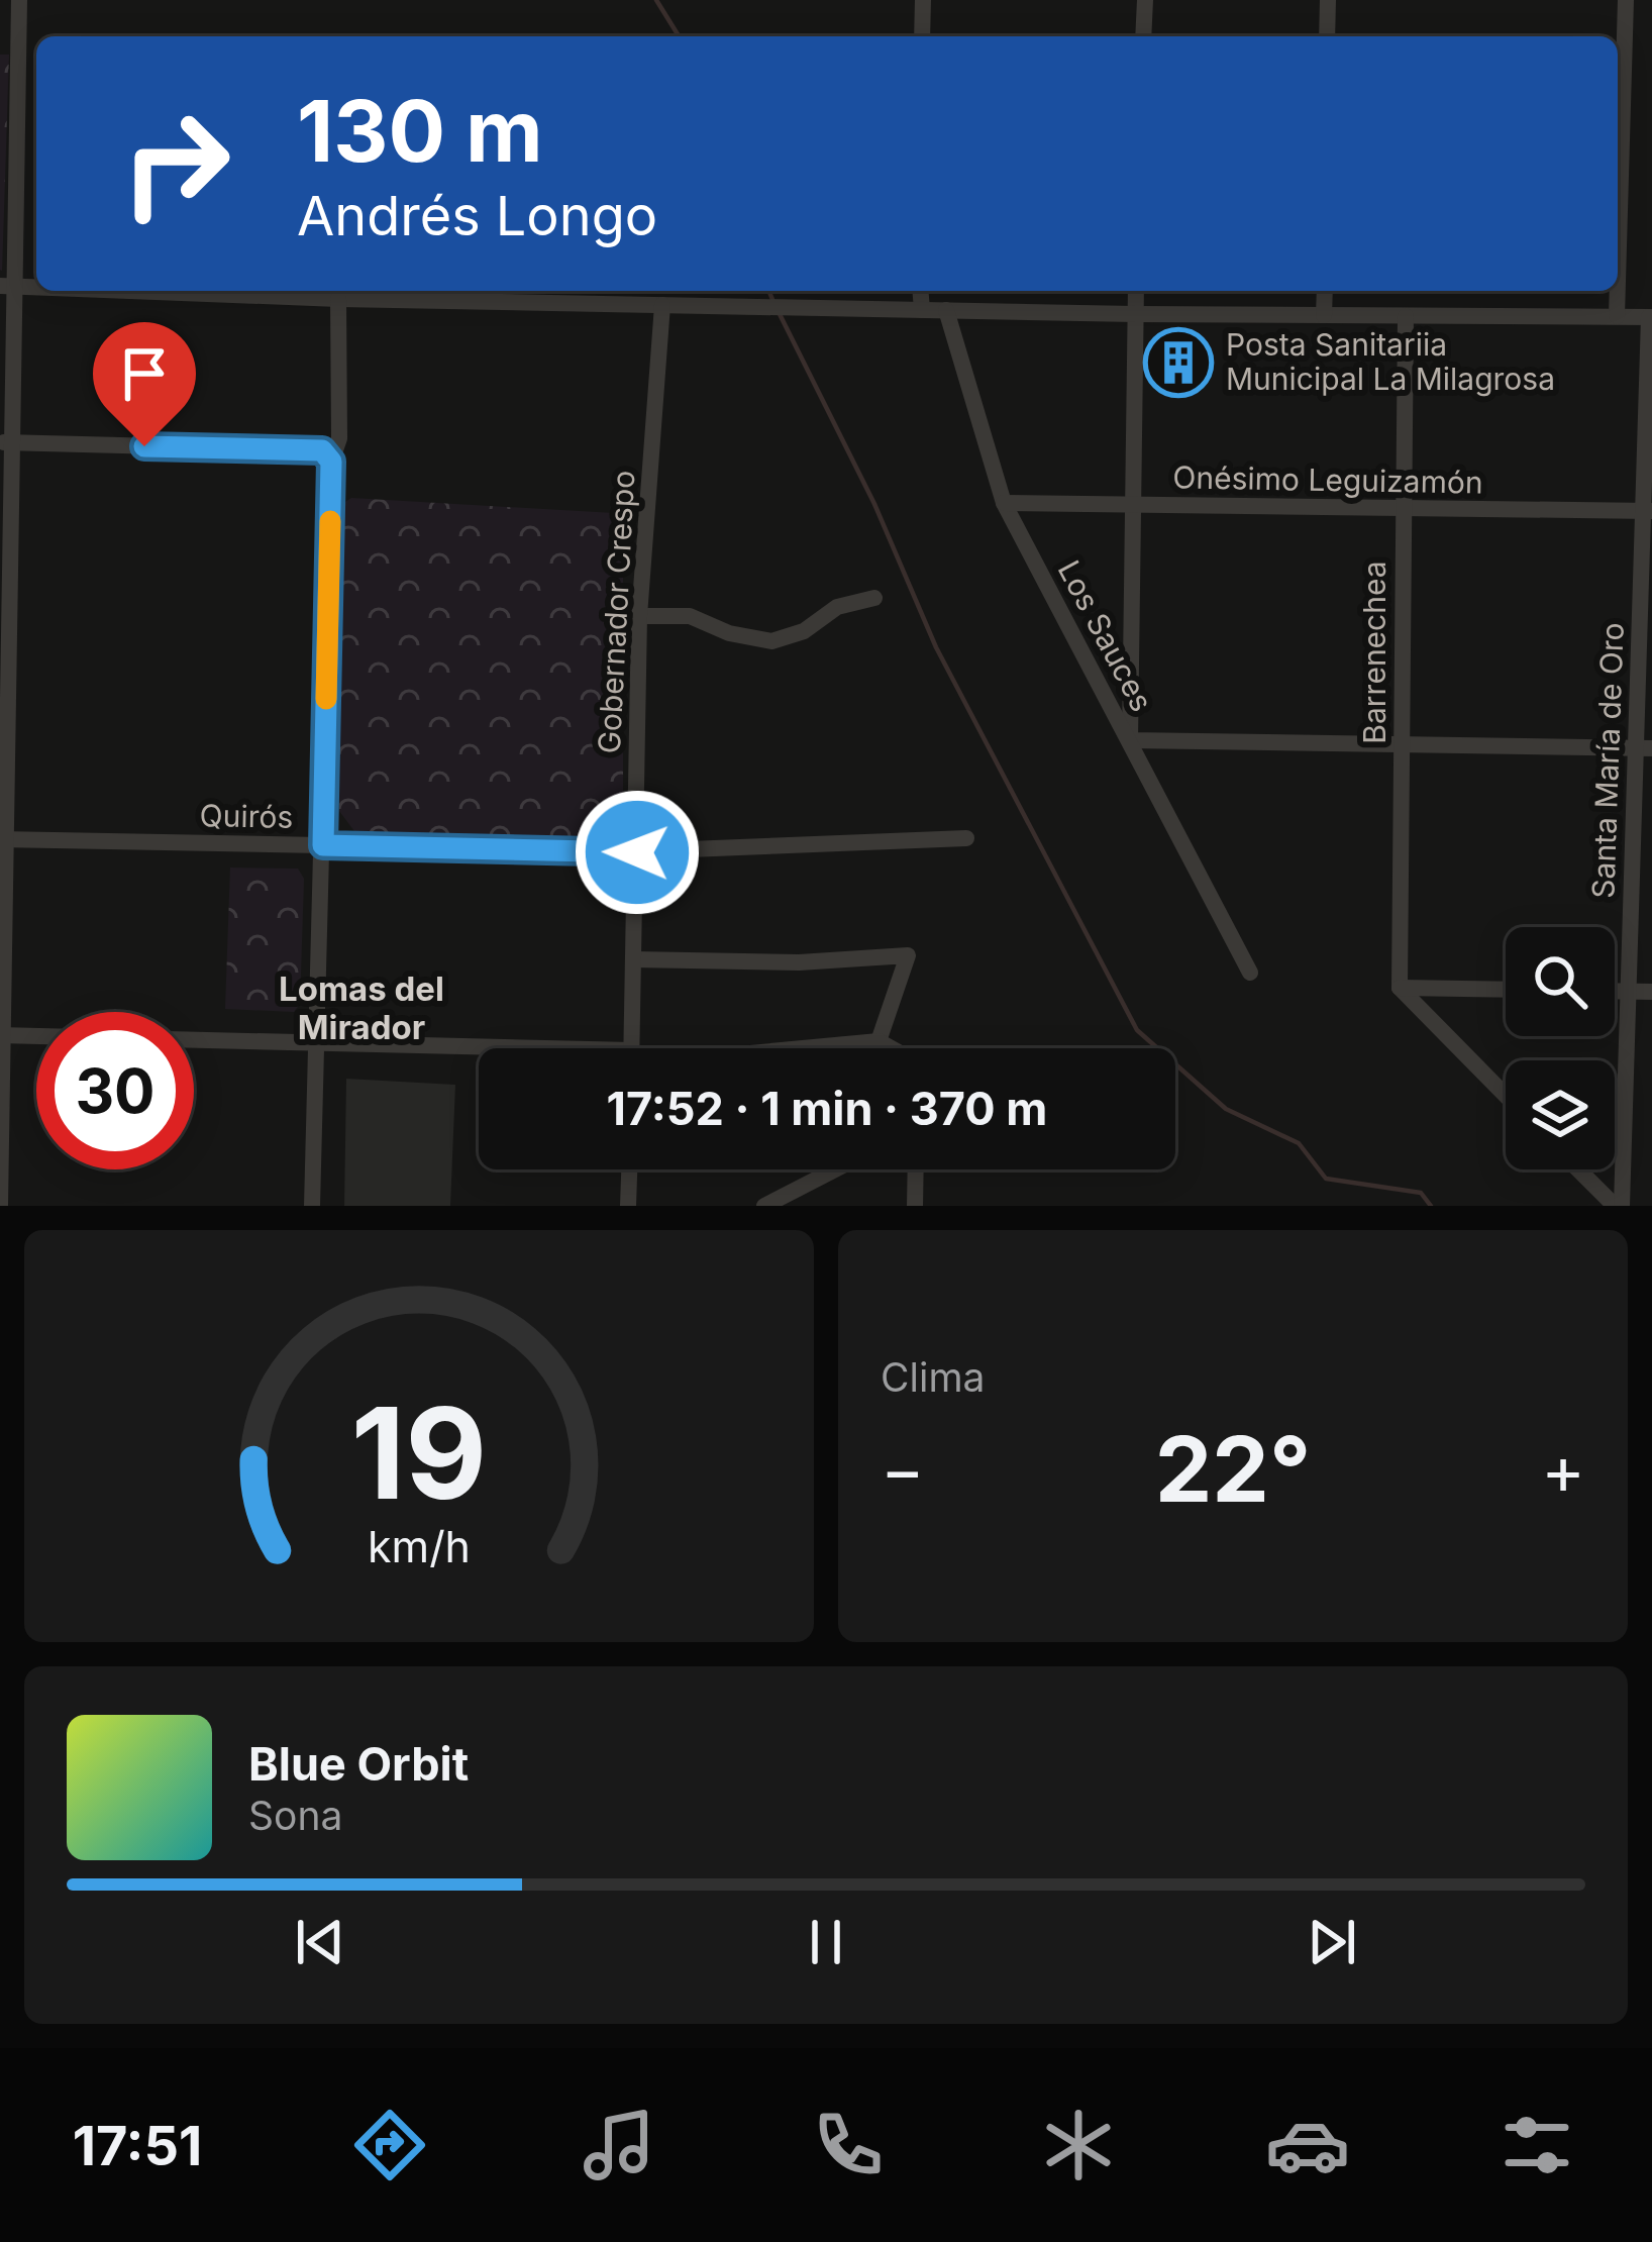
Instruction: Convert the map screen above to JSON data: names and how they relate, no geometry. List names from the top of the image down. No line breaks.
{"streets":{"street":["Onésimo Leguizamón","Gobernador Crespo","Los Sauces","Barrenechea","Santa María de Oro","Quirós"]},"crossings":[["Onésimo Leguizamón","Los Sauces"],["Onésimo Leguizamón","Barrenechea"],["Onésimo Leguizamón","Santa María de Oro"],["Gobernador Crespo","Quirós"]],"districts":["Lomas del Mirador"],"places":{"building":["Posta Sanitariia Municipal La Milagrosa"]},"page":{"turn":["130 m","Andrés Longo"],"limit":"30","trip":"17:52 · 1 min · 370 m","tile":"Clima","heat":["−","22°","+"],"song":["Blue Orbit","Sona"],"tabs":"17:51","gauge":["19","km/h"]}}
